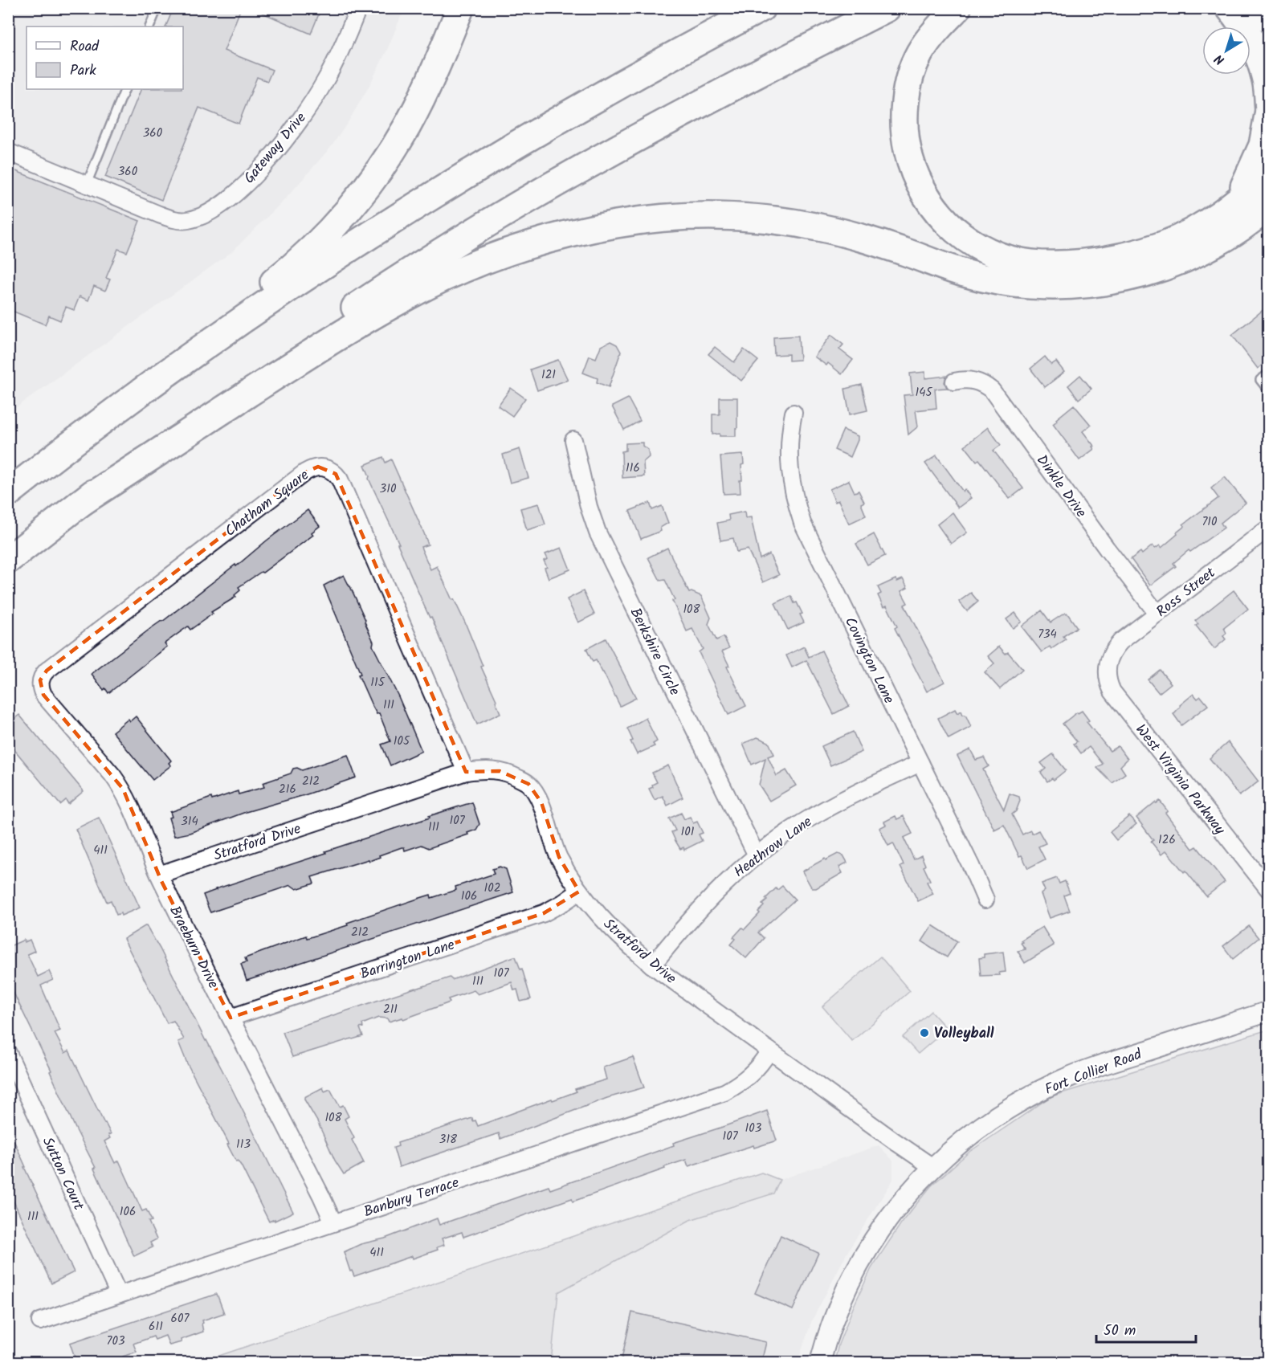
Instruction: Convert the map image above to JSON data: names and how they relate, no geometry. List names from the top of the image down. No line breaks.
{"streets":{"street":["Gateway Drive","Dinkle Drive","Chatham Square","Ross Street","Berkshire Circle","Covington Lane","West Virginia Parkway","Stratford Drive","Heathrow Lane","Braeburn Drive","Barrington Lane","Fort Collier Road","Sutton Court","Banbury Terrace"]},"crossings":[["Dinkle Drive","Ross Street"],["Chatham Square","Stratford Drive"],["Chatham Square","Braeburn Drive"],["Ross Street","West Virginia Parkway"],["Berkshire Circle","Heathrow Lane"],["Covington Lane","Heathrow Lane"],["Stratford Drive","Heathrow Lane"],["Stratford Drive","Braeburn Drive"],["Stratford Drive","Barrington Lane"],["Stratford Drive","Fort Collier Road"],["Stratford Drive","Banbury Terrace"],["Braeburn Drive","Barrington Lane"],["Braeburn Drive","Banbury Terrace"],["Sutton Court","Banbury Terrace"]],"places":["Volleyball"],"house_numbers":["360","360","121","145","116","310","710","108","734","115","111","105","212","216","107","314","111","101","126","411","102","106","212","107","111","211","108","103","107","318","113","106","111","411","607","611","703"],"legend":["Road","Park"],"scale_bar":"50 m","north":"bottom left"}
